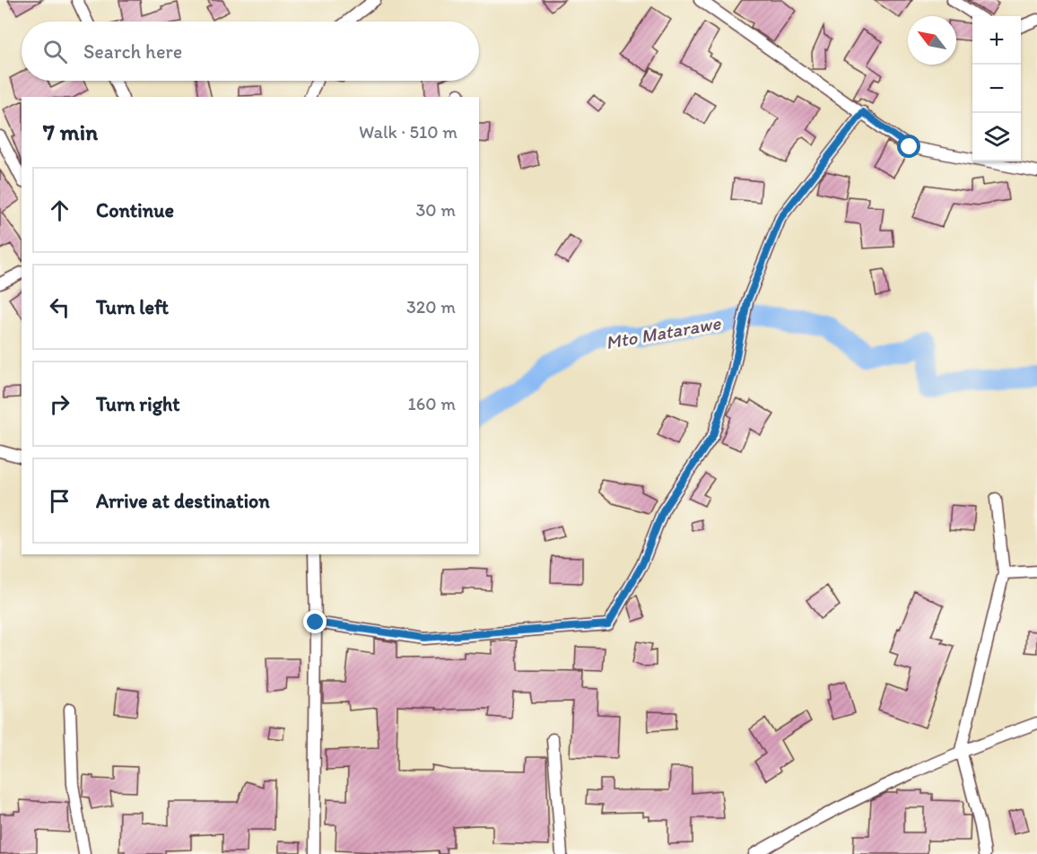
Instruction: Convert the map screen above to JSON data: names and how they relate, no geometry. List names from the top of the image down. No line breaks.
{"water":["Mto Matarawe"],"north":"top left","page":{"map_buttons":["+","−"],"search":"Search here","heading":["7 min","Walk · 510 m"],"list":[["Continue","30 m"],["Turn left","320 m"],["Turn right","160 m"],"Arrive at destination"]}}
